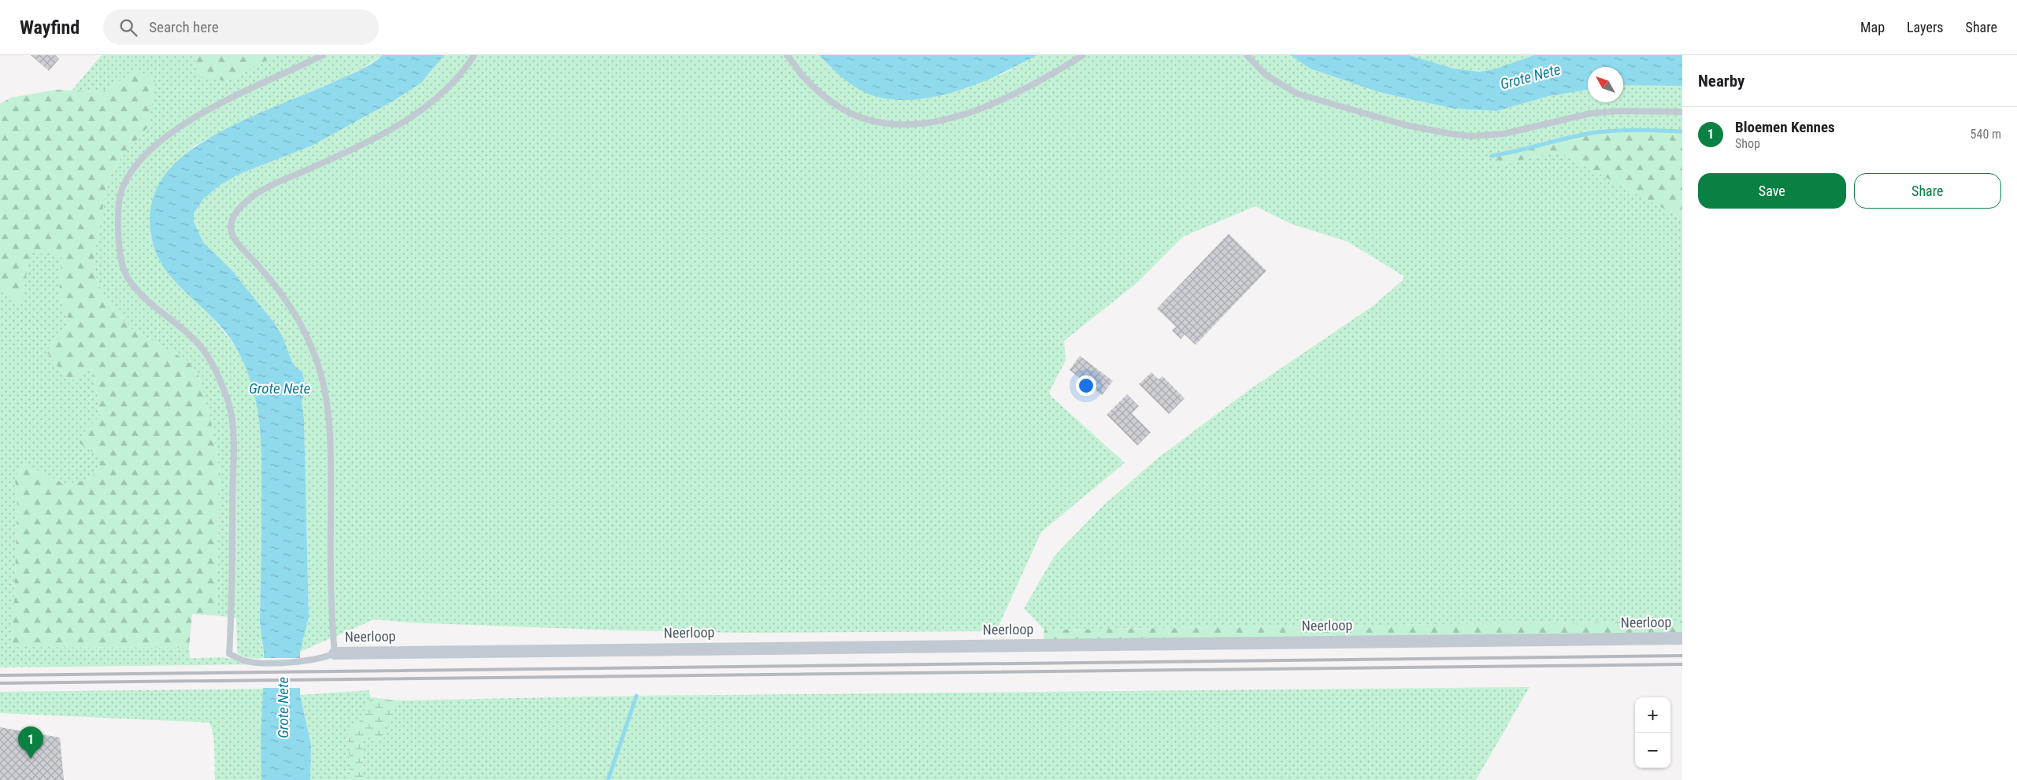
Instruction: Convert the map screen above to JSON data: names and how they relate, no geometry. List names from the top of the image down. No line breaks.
{"streets":{"street":["Neerloop"]},"water":["Grote Nete"],"north":"top left","page":{"header":"Wayfind","search":"Search here","nav":["Map","Layers","Share"],"heading":"Nearby","list":[{"mark":"1","name":"Bloemen Kennes","note":"Shop","value":"540 m"}],"buttons":["Save","Share"],"map_buttons":["+","−"],"pins":"1"}}
